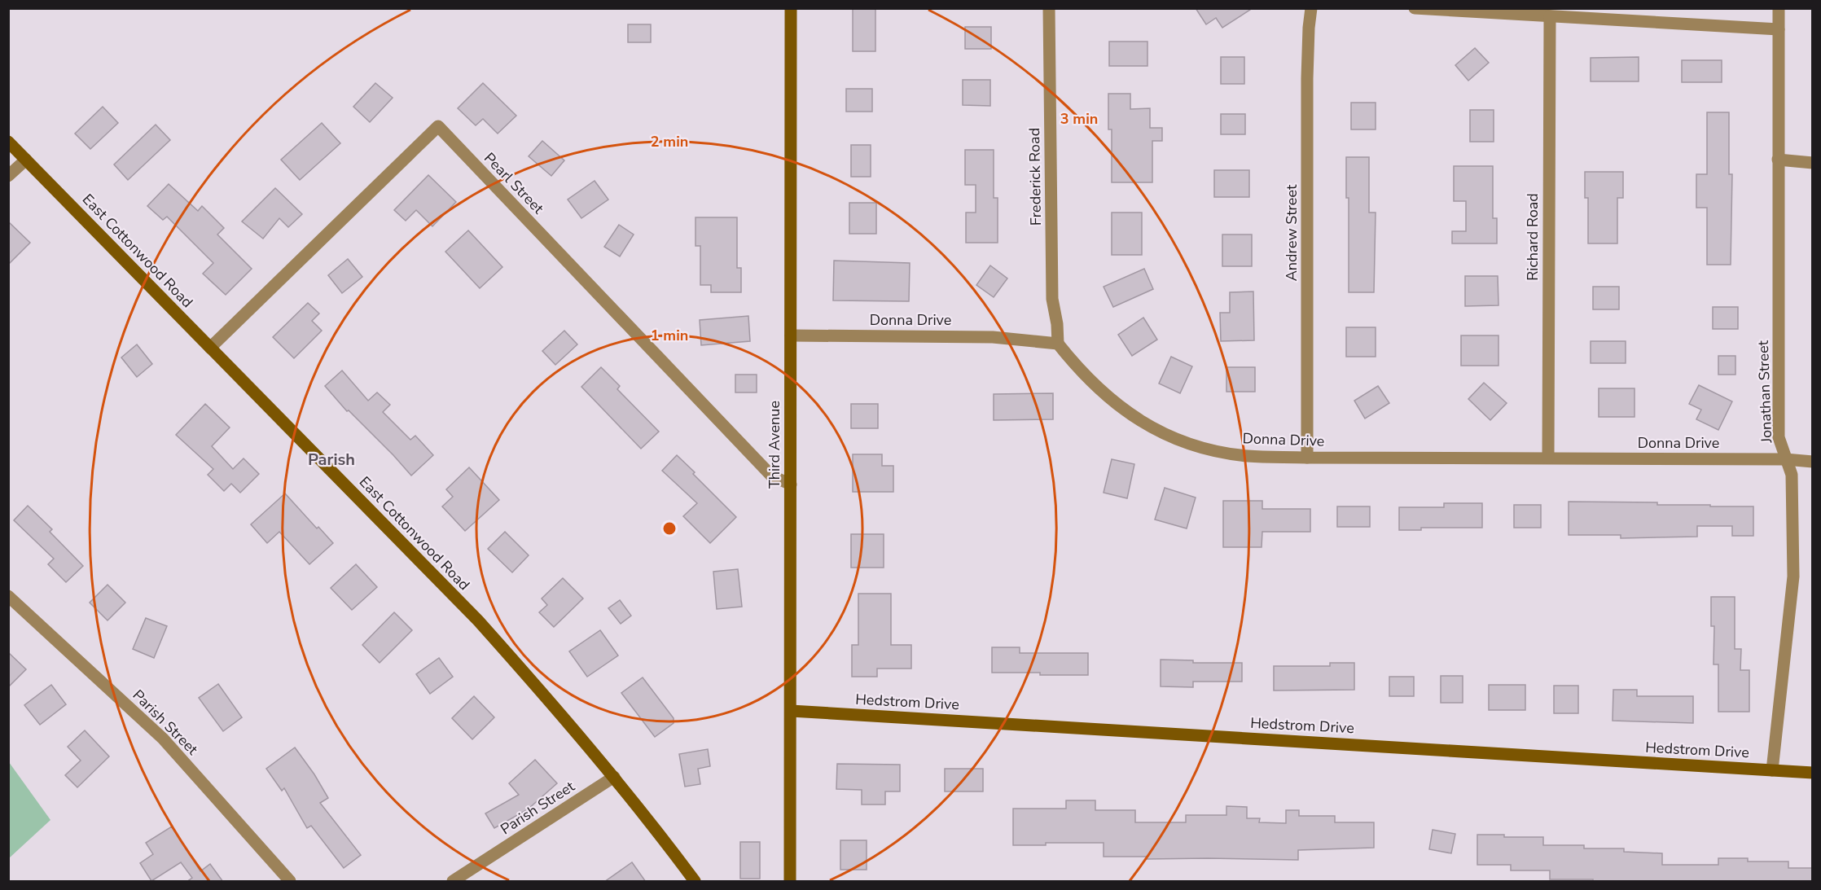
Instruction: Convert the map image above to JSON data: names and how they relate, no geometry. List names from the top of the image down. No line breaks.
{"streets":{"street":["Frederick Road","Pearl Street","Andrew Street","Richard Road","East Cottonwood Road","Donna Drive","Jonathan Street","Third Avenue","Hedstrom Drive","Parish Street"]},"crossings":[["Frederick Road","Donna Drive"],["Pearl Street","East Cottonwood Road"],["Pearl Street","Third Avenue"],["Andrew Street","Donna Drive"],["Richard Road","Donna Drive"],["East Cottonwood Road","Parish Street"],["Donna Drive","Jonathan Street"],["Donna Drive","Third Avenue"],["Jonathan Street","Hedstrom Drive"],["Third Avenue","Hedstrom Drive"]],"districts":["Parish"],"rings":["3 min","2 min","1 min"]}
